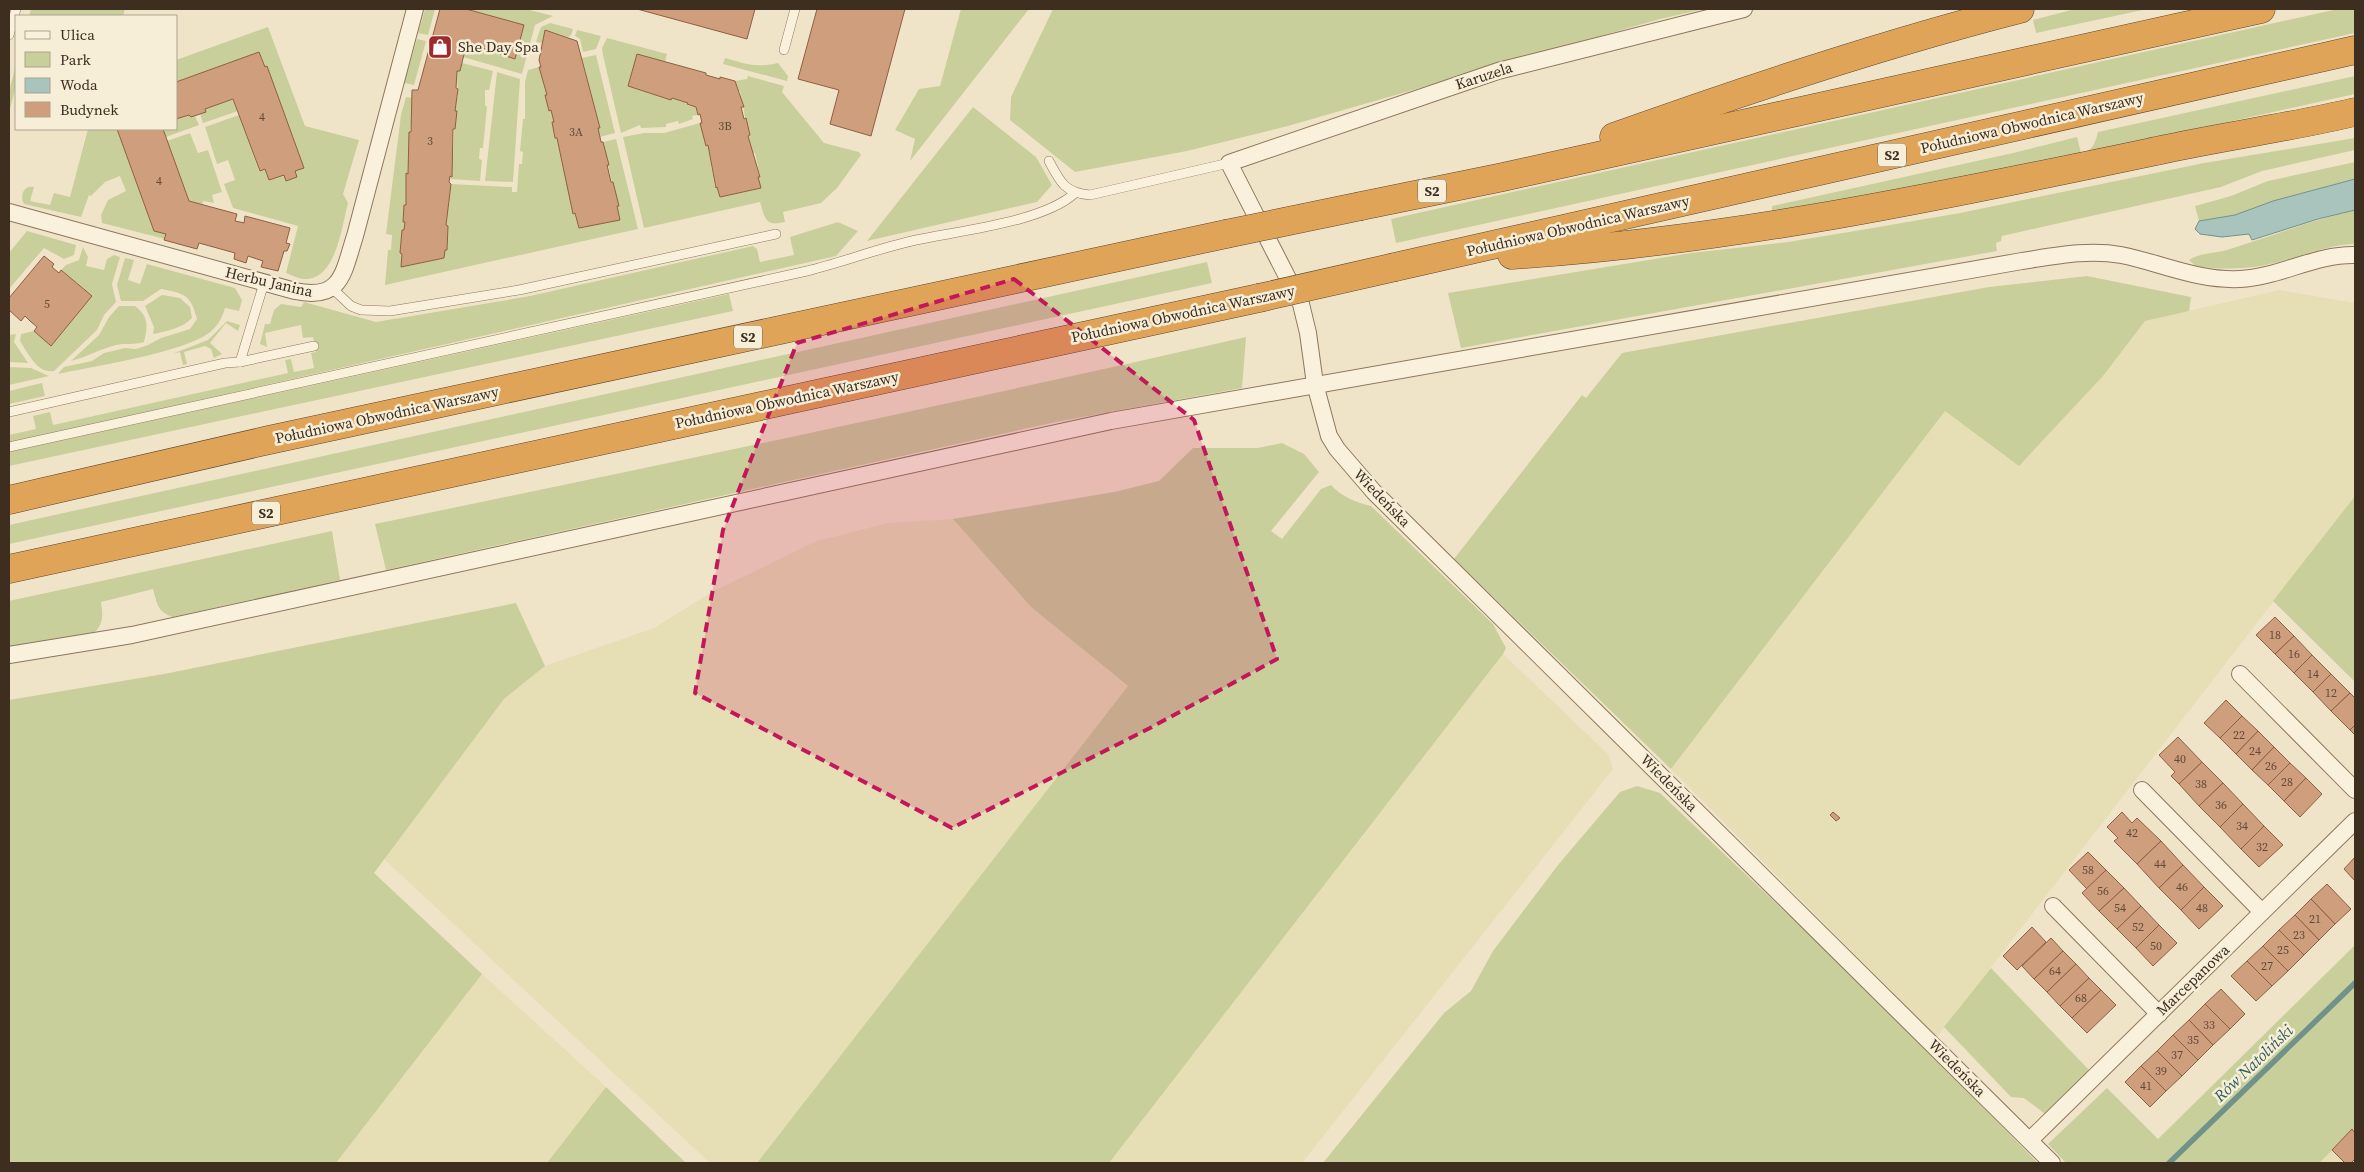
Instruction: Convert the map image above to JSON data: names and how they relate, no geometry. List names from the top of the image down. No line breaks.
{"streets":{"highway":["Południowa Obwodnica Warszawy","S2"],"street":["Karuzela","Herbu Janina","Wiedeńska","Marcepanowa"]},"crossings":[["Karuzela","Wiedeńska"],["Wiedeńska","Marcepanowa"]],"water":["Rów Natoliński"],"places":{"shop":["She Day Spa"]},"house_numbers":["4","3B","3A","3","4","5","18","16","14","12","22","24","40","26","28","38","36","34","42","32","44","58","46","56","54","48","21","52","23","50","25","27","64","68","33","35","37","39","41"],"legend":["Ulica","Park","Woda","Budynek"]}
